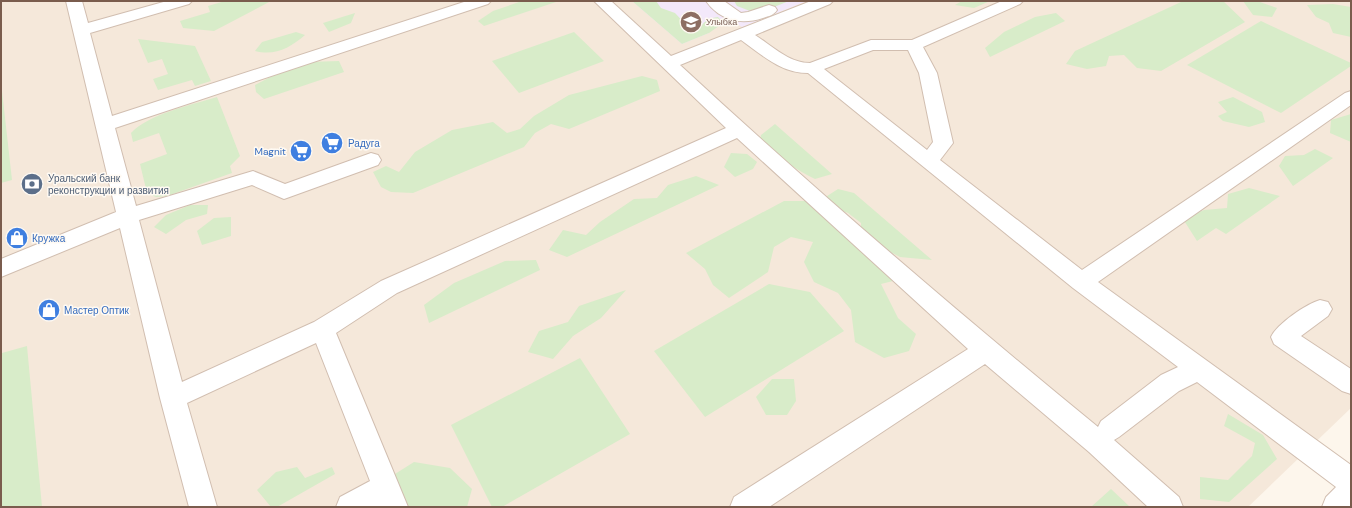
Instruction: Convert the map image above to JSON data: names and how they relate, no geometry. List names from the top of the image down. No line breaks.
{"places":{"school or university":["Улыбка"],"supermarket":["Радуга","Magnit"],"bank":["Уральский банк реконструкции и развития"],"shop":["Кружка","Мастер Оптик"]}}
